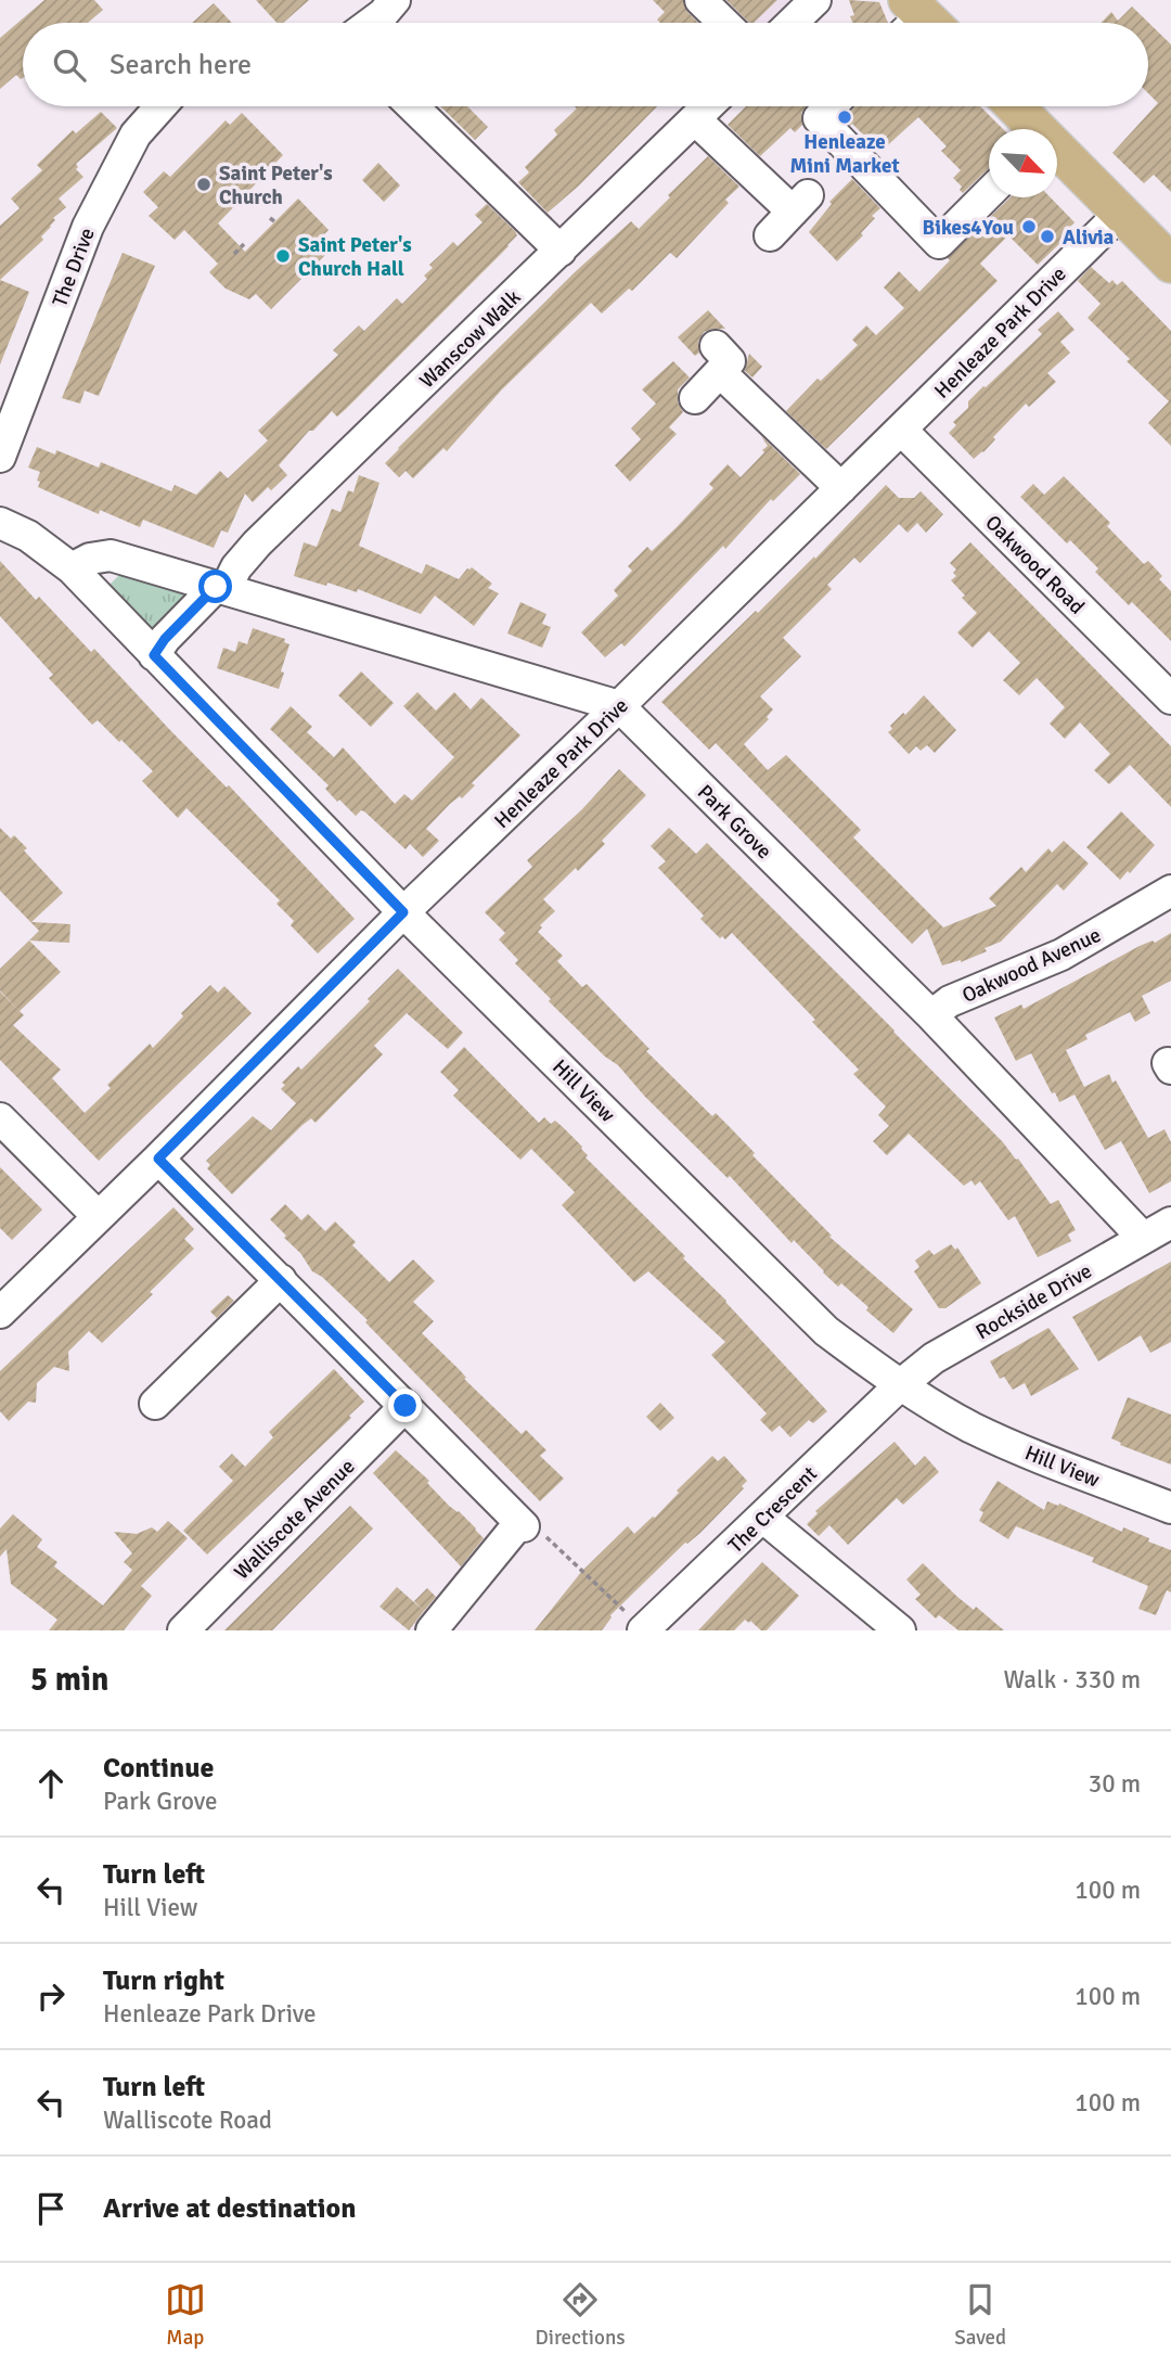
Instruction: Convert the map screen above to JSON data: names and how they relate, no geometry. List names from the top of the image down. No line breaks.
{"streets":{"street":["The Drive","Henleaze Park Drive","Wanscow Walk","Oakwood Road","Park Grove","Oakwood Avenue","Hill View","Rockside Drive","The Crescent","Walliscote Avenue"]},"crossings":[["Henleaze Park Drive","Oakwood Road"],["Henleaze Park Drive","Park Grove"],["Henleaze Park Drive","Hill View"],["Wanscow Walk","Park Grove"],["Park Grove","Oakwood Avenue"],["Park Grove","Hill View"],["Park Grove","Rockside Drive"],["Hill View","Rockside Drive"],["Hill View","The Crescent"],["Rockside Drive","The Crescent"]],"places":["Henleaze Mini Market","Saint Peter's Church","Bikes4You","Alivia","Saint Peter's Church Hall"],"north":"bottom right","page":{"search":"Search here","heading":["5 min","Walk · 330 m"],"list":[["Continue","Park Grove","30 m"],["Turn left","Hill View","100 m"],["Turn right","Henleaze Park Drive","100 m"],["Turn left","Walliscote Road","100 m"],"Arrive at destination"],"nav":["Map","Directions","Saved"]}}
